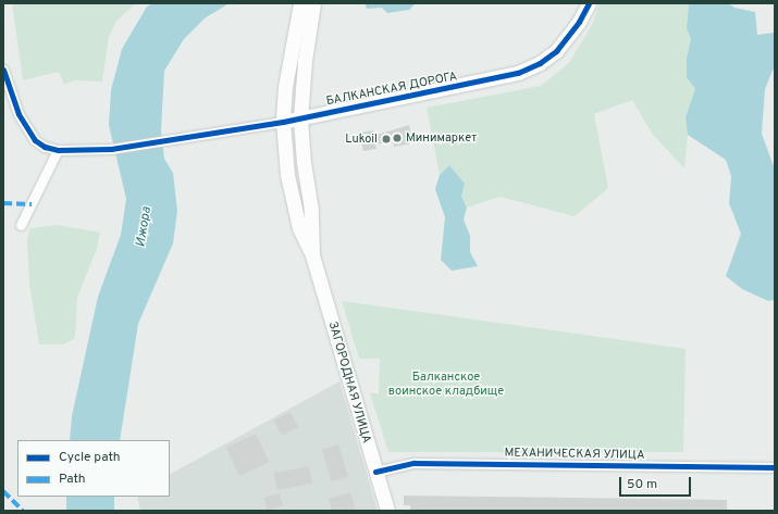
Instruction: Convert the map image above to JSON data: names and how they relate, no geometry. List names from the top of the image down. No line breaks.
{"streets":{"main road":["БАЛКАНСКАЯ ДОРОГА","ЗАГОРОДНАЯ УЛИЦА"],"street":["МЕХАНИЧЕСКАЯ УЛИЦА"]},"crossings":[["БАЛКАНСКАЯ ДОРОГА","ЗАГОРОДНАЯ УЛИЦА"],["ЗАГОРОДНАЯ УЛИЦА","МЕХАНИЧЕСКАЯ УЛИЦА"]],"water":["Ижора"],"parks":["Балканское воинское кладбище"],"places":["Минимаркет","Lukoil"],"legend":["Cycle path","Path"],"scale_bar":"50 m"}
